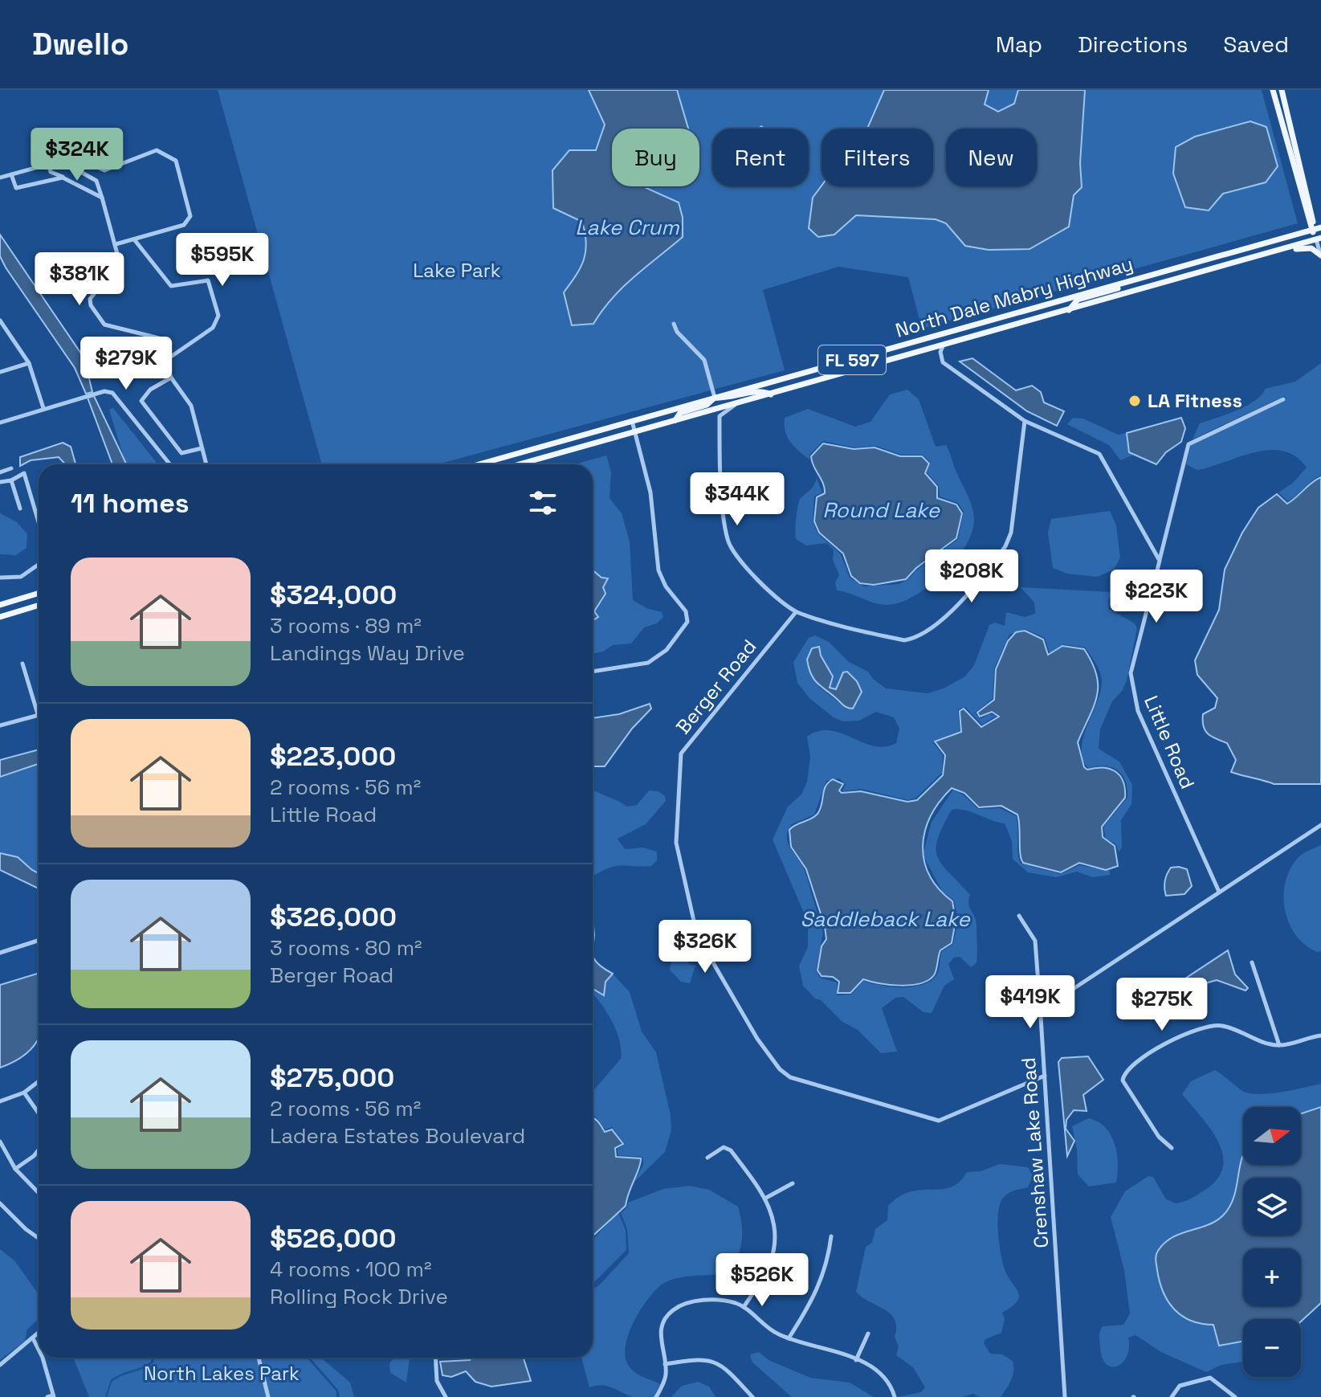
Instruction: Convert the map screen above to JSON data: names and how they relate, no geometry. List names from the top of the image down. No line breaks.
{"streets":{"main road":["North Dale Mabry Highway","FL 597"],"street":["Berger Road","Little Road","Crenshaw Lake Road"]},"crossings":[["Berger Road","Crenshaw Lake Road"]],"water":["Lake Crum","Round Lake","Saddleback Lake"],"parks":["Lake Park","North Lakes Park"],"places":["LA Fitness"],"north":"right","page":{"header":"Dwello","nav":["Map","Directions","Saved"],"price":["$324K","$595K","$381K","$279K","$344K","$208K","$223K","$326K","$419K","$275K","$526K"],"chip":["Buy","Rent","Filters","New"],"heading":"11 homes","list":[{"name":"$324,000","note":"3 rooms · 89 m² · Landings Way Drive"},{"name":"$223,000","note":"2 rooms · 56 m² · Little Road"},{"name":"$326,000","note":"3 rooms · 80 m² · Berger Road"},{"name":"$275,000","note":"2 rooms · 56 m² · Ladera Estates Boulevard"},{"name":"$526,000","note":"4 rooms · 100 m² · Rolling Rock Drive"}],"map_buttons":["+","−"]}}
